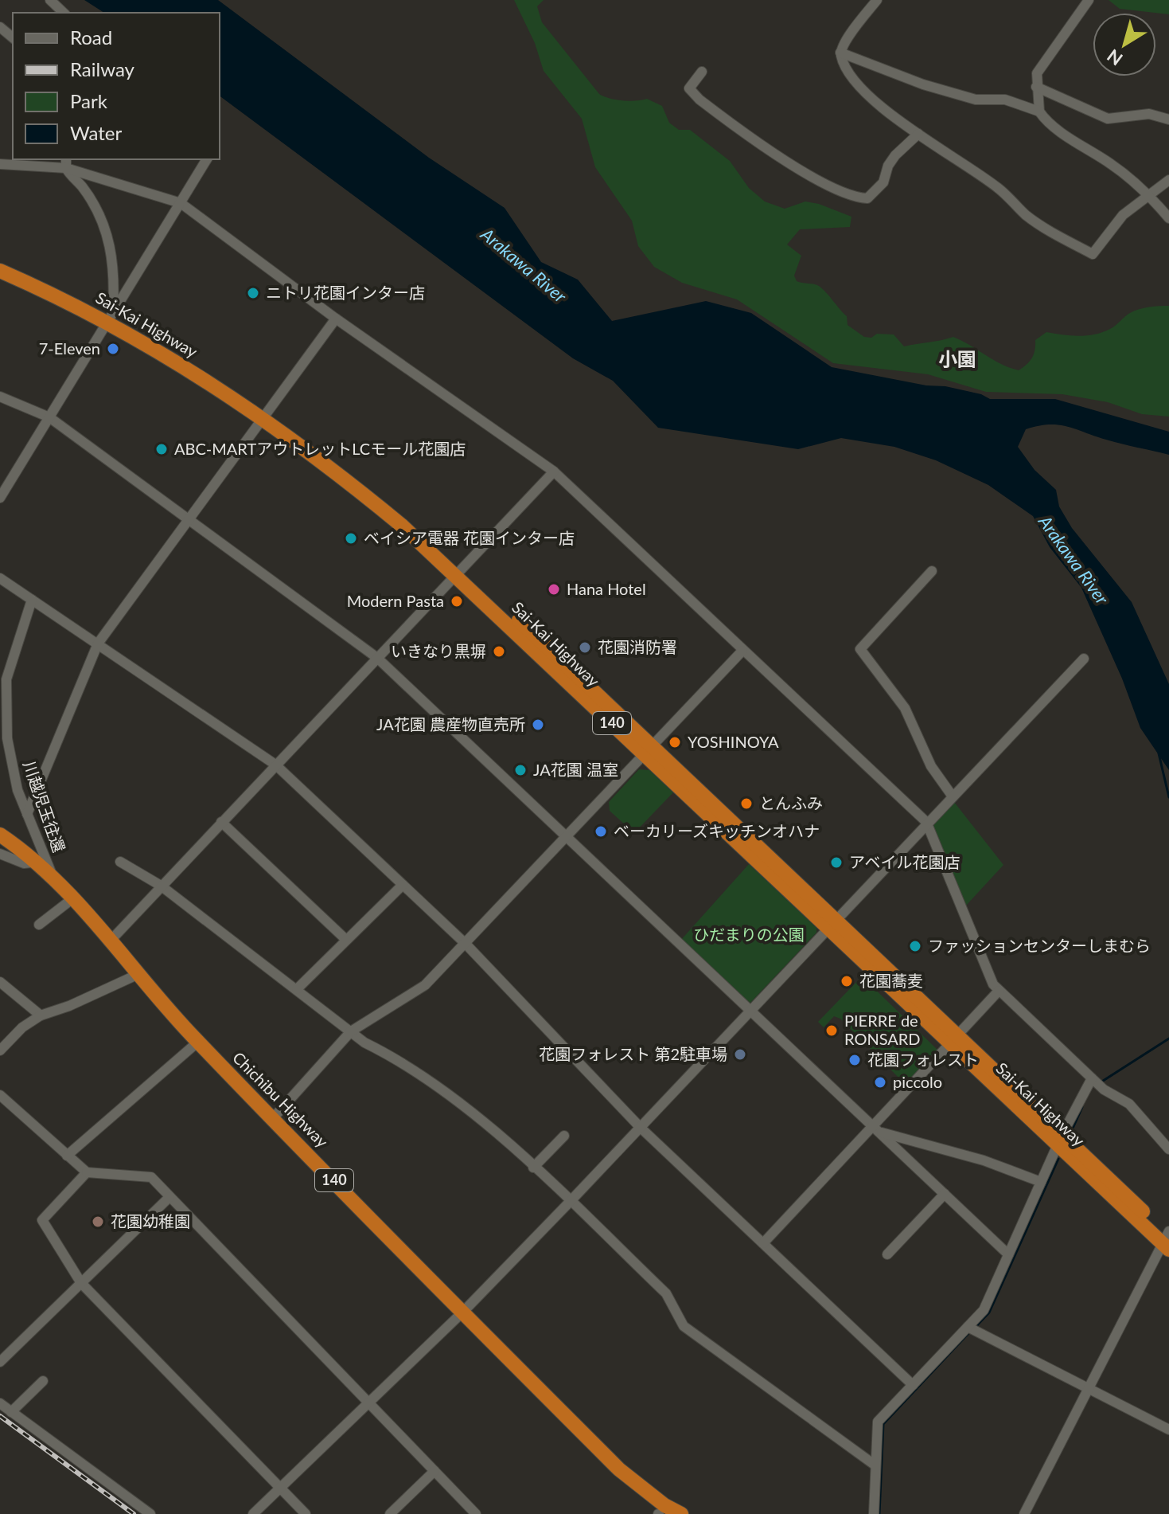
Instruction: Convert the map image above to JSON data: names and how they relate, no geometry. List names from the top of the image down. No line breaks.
{"streets":{"highway":["Sai-Kai Highway","140","Chichibu Highway"],"street":["川越児玉往還"]},"crossings":[["川越児玉往還","Chichibu Highway"]],"districts":["小園"],"water":["Arakawa River"],"parks":["ひだまりの公園"],"places":["ニトリ花園インター店","7-Eleven","ABC-MARTアウトレットLCモール花園店","ベイシア電器 花園インター店","Hana Hotel","Modern Pasta","花園消防署","いきなり黒塀","JA花園 農産物直売所","YOSHINOYA","JA花園 温室","とんふみ","ベーカリーズキッチンオハナ","アベイル花園店","ファッションセンターしまむら","花園蕎麦","PIERRE de RONSARD","花園フォレスト 第2駐車場","花園フォレスト","piccolo","花園幼稚園"],"legend":["Road","Railway","Park","Water"],"north":"bottom left"}
